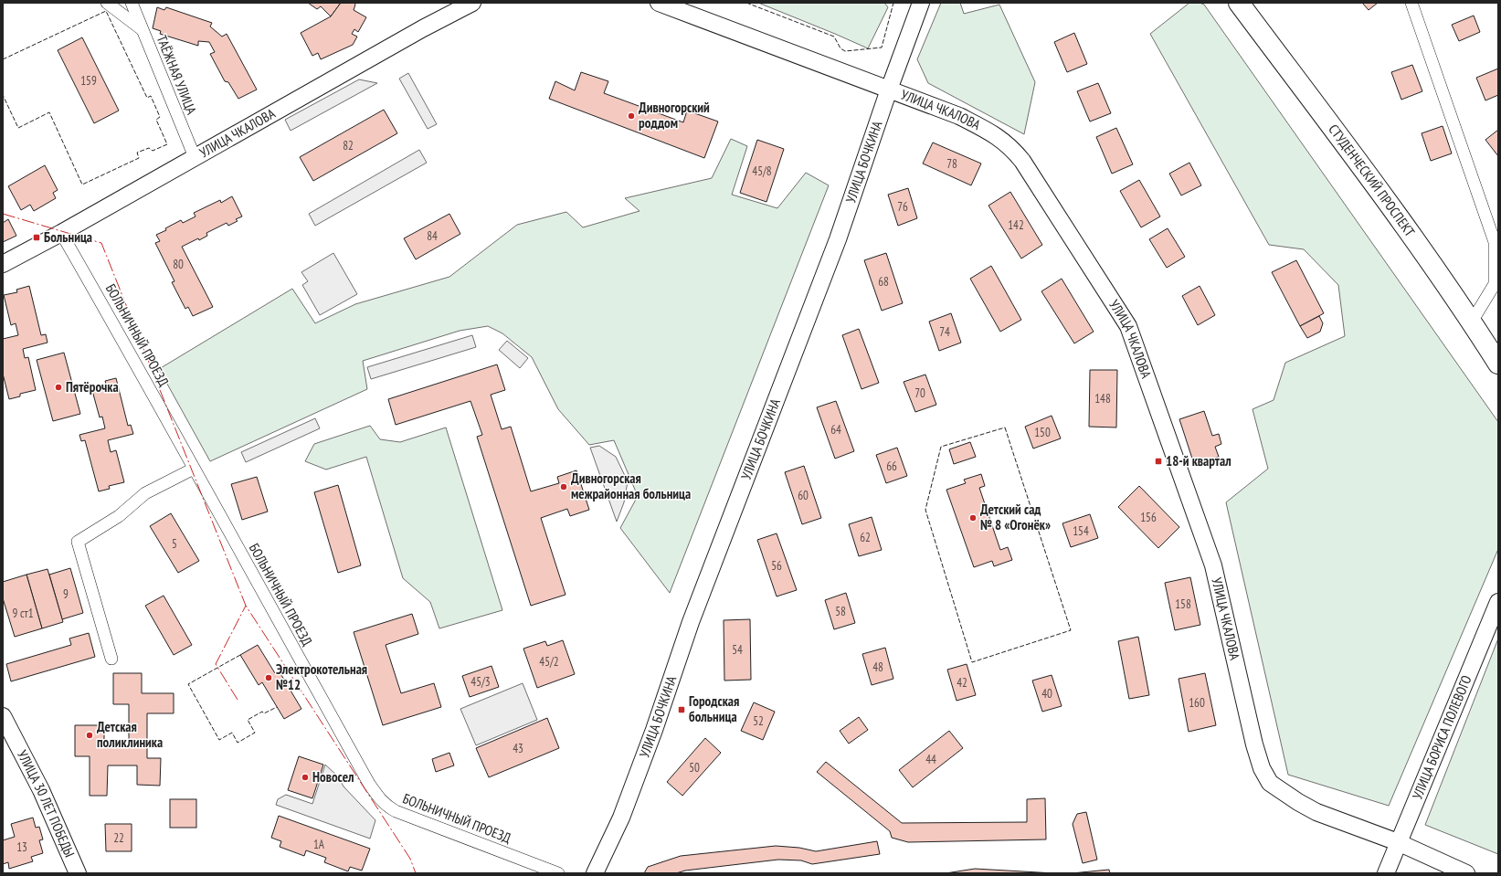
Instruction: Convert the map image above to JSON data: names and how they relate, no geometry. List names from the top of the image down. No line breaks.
{"streets":{"highway":["СТУДЕНЧЕСКИЙ ПРОСПЕКТ"],"main road":["УЛИЦА ЧКАЛОВА","УЛИЦА БОЧКИНА","УЛИЦА БОРИСА ПОЛЕВОГО","УЛИЦА 30 ЛЕТ ПОБЕДЫ"],"street":["ТАЁЖНАЯ УЛИЦА","БОЛЬНИЧНЫЙ ПРОЕЗД"]},"crossings":[["ТАЁЖНАЯ УЛИЦА","УЛИЦА ЧКАЛОВА"],["УЛИЦА ЧКАЛОВА","УЛИЦА БОЧКИНА"],["УЛИЦА ЧКАЛОВА","БОЛЬНИЧНЫЙ ПРОЕЗД"],["УЛИЦА ЧКАЛОВА","УЛИЦА БОРИСА ПОЛЕВОГО"]],"places":{"other":["Дивногорский роддом","Пятёрочка","Дивногорская межрайонная больница","Детский сад № 8 «Огонёк»","Электрокотельная №12","Детская поликлиника","Новосел"],"transit":["Больница","18-й квартал","Городская больница"]},"house_numbers":["159","82","78","45/8","76","142","84","80","68","74","70","148","64","150","66","60","156","154","62","5","56","9","158","58","9 ст1","54","45/2","48","45/3","42","40","160","52","43","44","50","22","1А","13"]}
